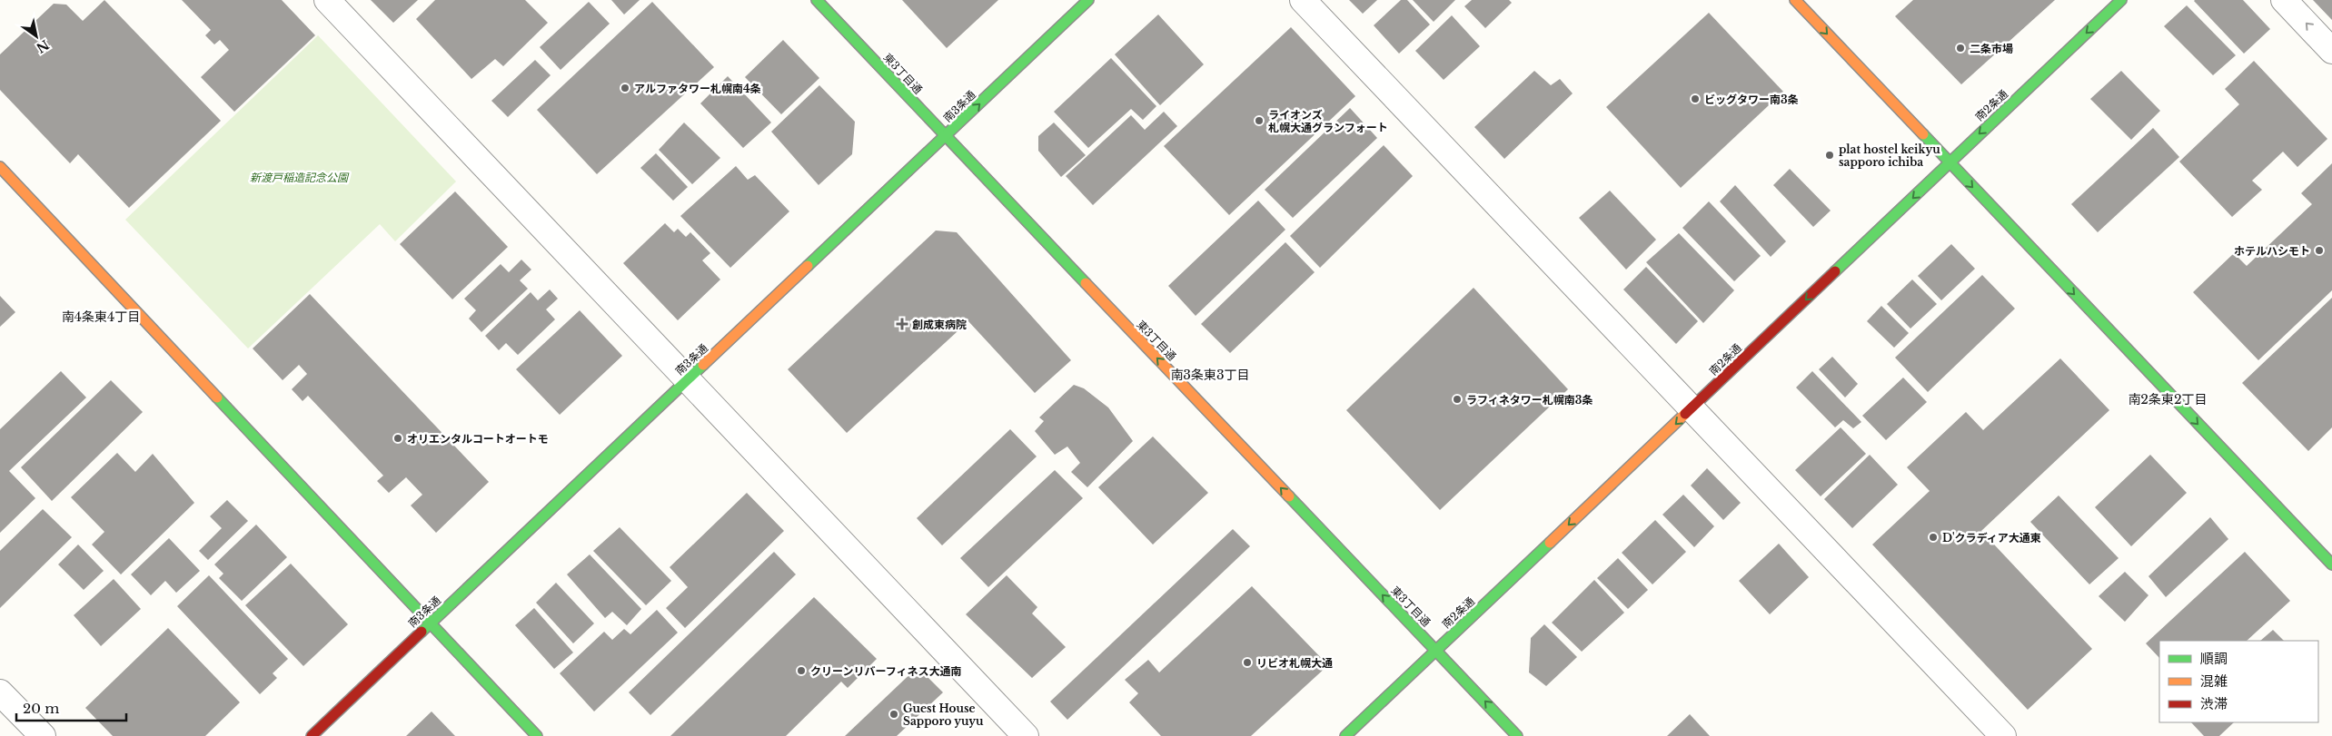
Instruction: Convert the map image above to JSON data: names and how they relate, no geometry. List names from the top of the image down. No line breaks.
{"streets":{"street":["東3丁目通","南2条通","南3条通"]},"crossings":[["東3丁目通","南2条通"],["東3丁目通","南3条通"]],"one_way":["東3丁目通","南2条通"],"districts":["南4条東4丁目","南3条東3丁目","南2条東2丁目"],"parks":["新渡戸稲造記念公園"],"places":{"other":["二条市場","アルファタワー札幌南4条","ビッグタワー南3条","ライオンズ 札幌大通グランフォート","plat hostel keikyu sapporo ichiba","ホテルハシモト","ラフィネタワー札幌南3条","オリエンタルコートオートモ","D'クラディア大通東","リビオ札幌大通","クリーンリバーフィネス大通南","Guest House Sapporo yuyu"],"health":["創成東病院"]},"legend":["順調","混雑","渋滞"],"scale_bar":"20 m","north":"bottom right"}
